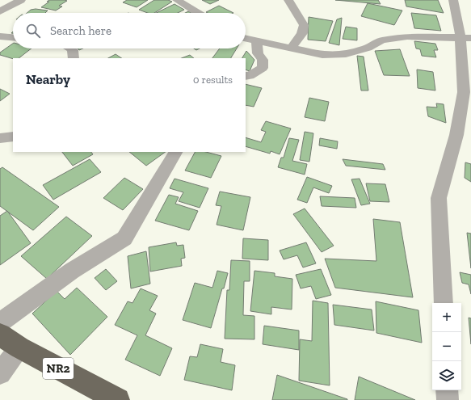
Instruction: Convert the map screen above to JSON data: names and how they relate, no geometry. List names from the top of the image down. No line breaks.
{"streets":{"highway":["NR2"]},"page":{"search":"Search here","heading":["Nearby","0 results"],"map_buttons":["+","−"]}}
